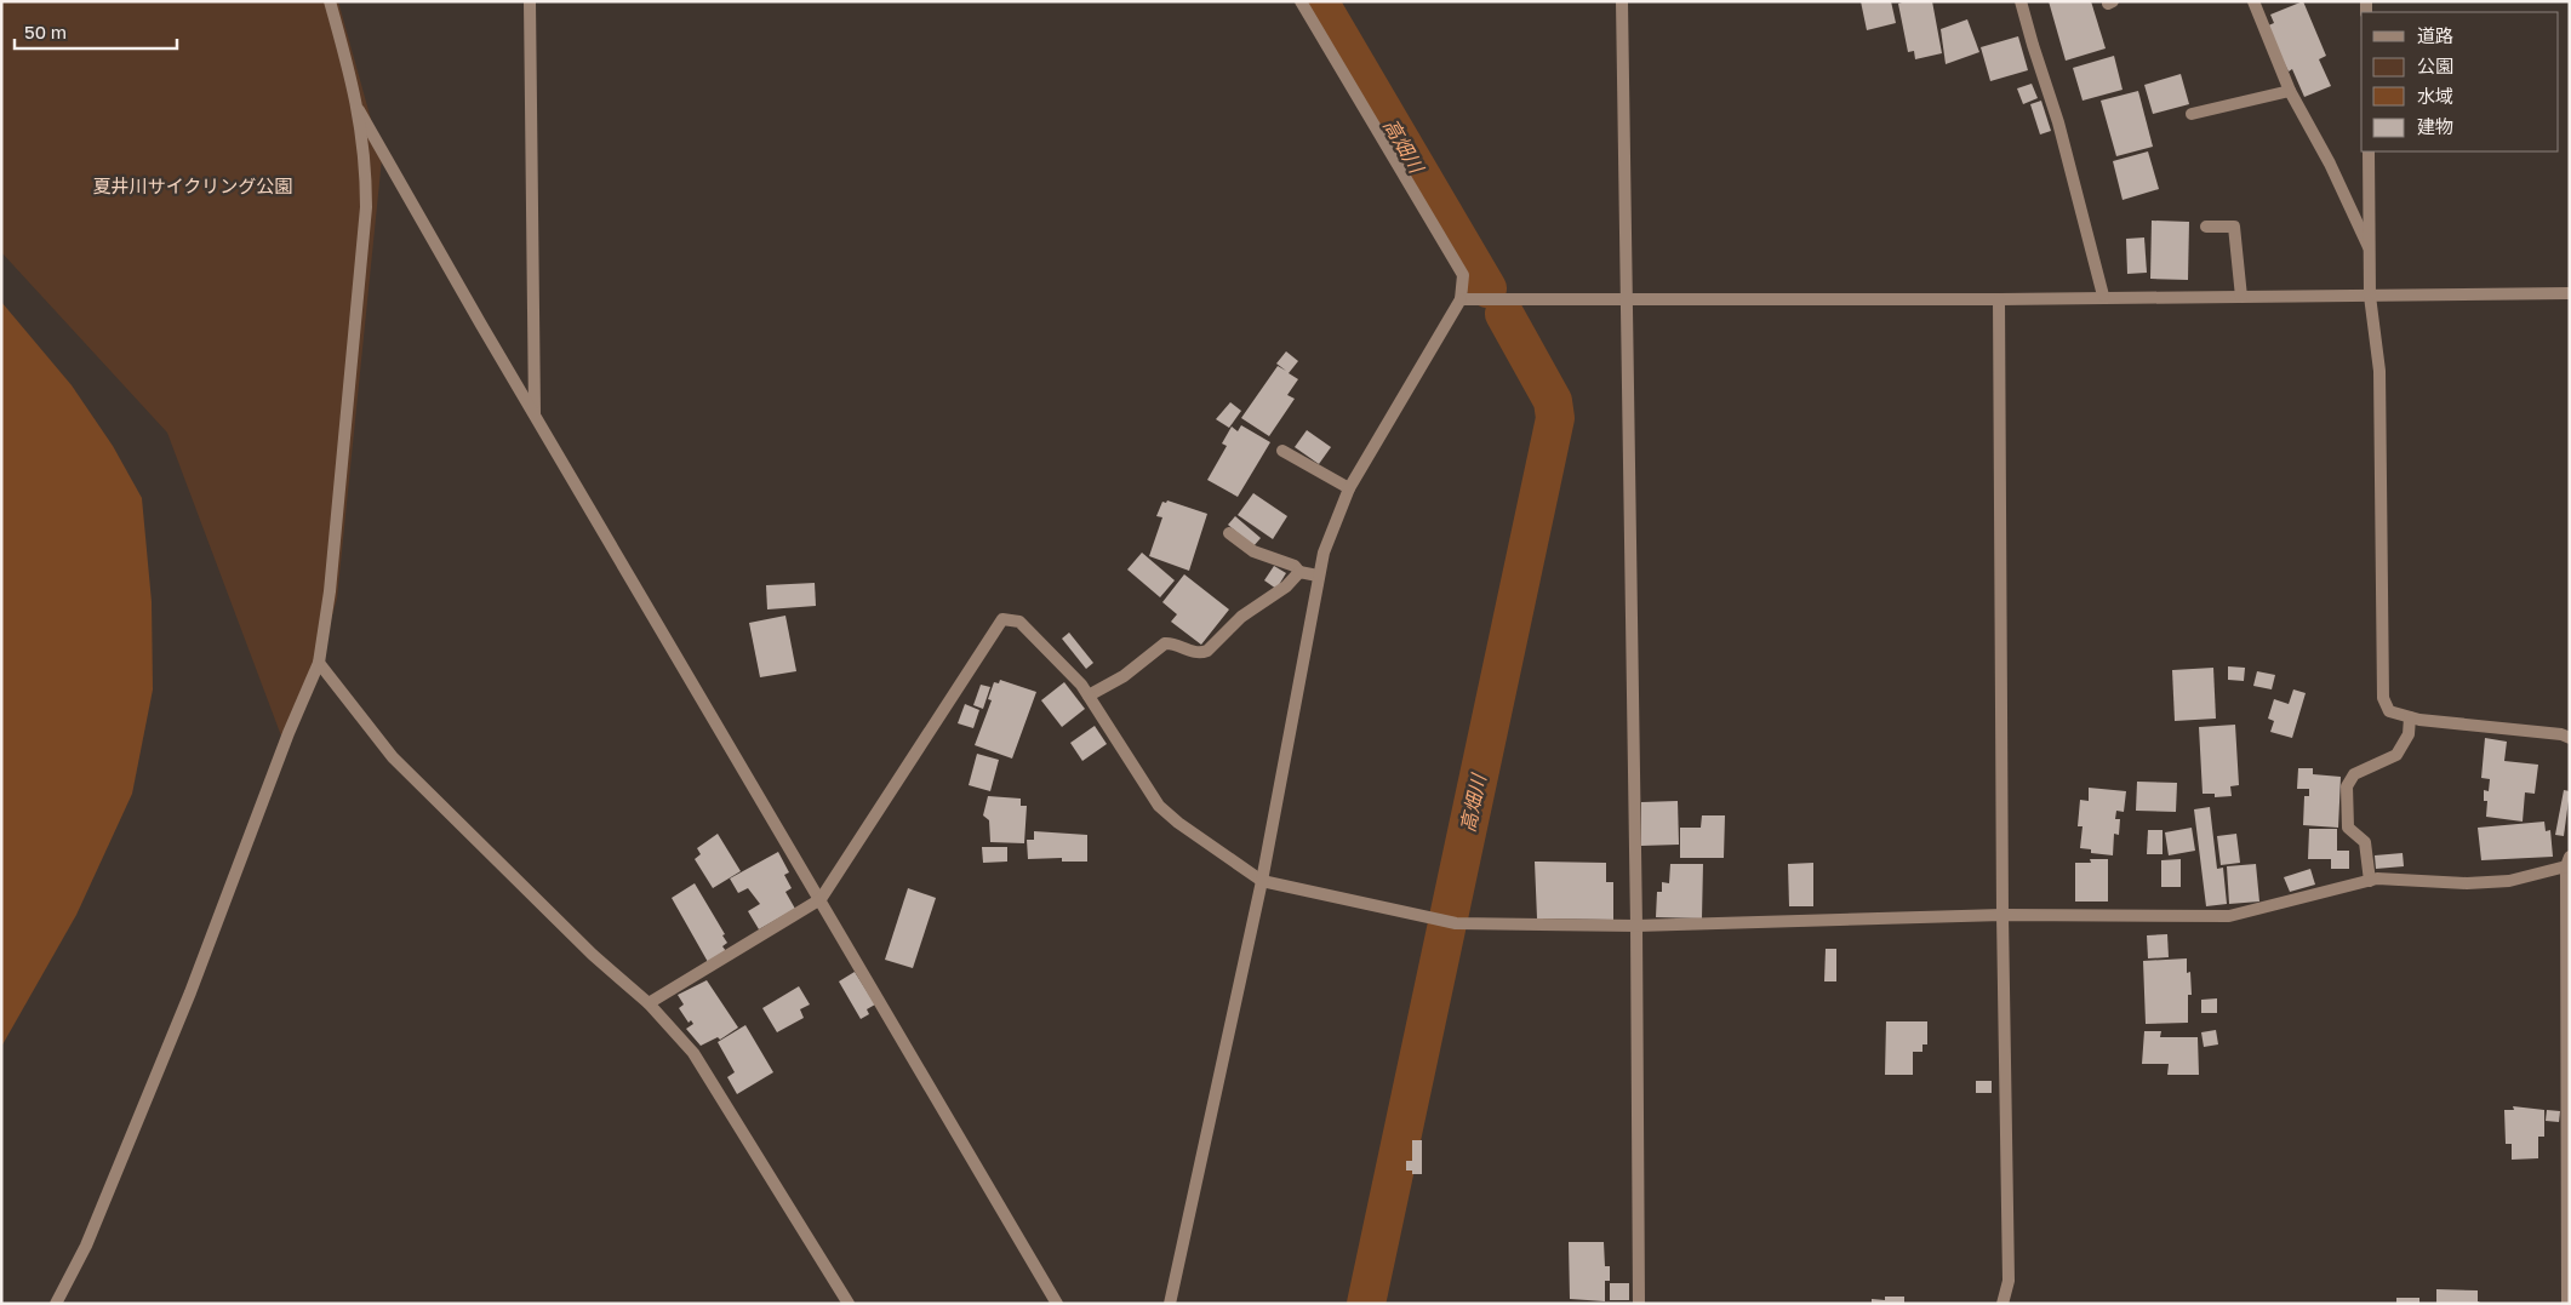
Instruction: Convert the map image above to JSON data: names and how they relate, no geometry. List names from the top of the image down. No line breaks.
{"water":["高畑川"],"parks":["夏井川サイクリング公園"],"legend":["道路","公園","水域","建物"],"scale_bar":"50 m"}
